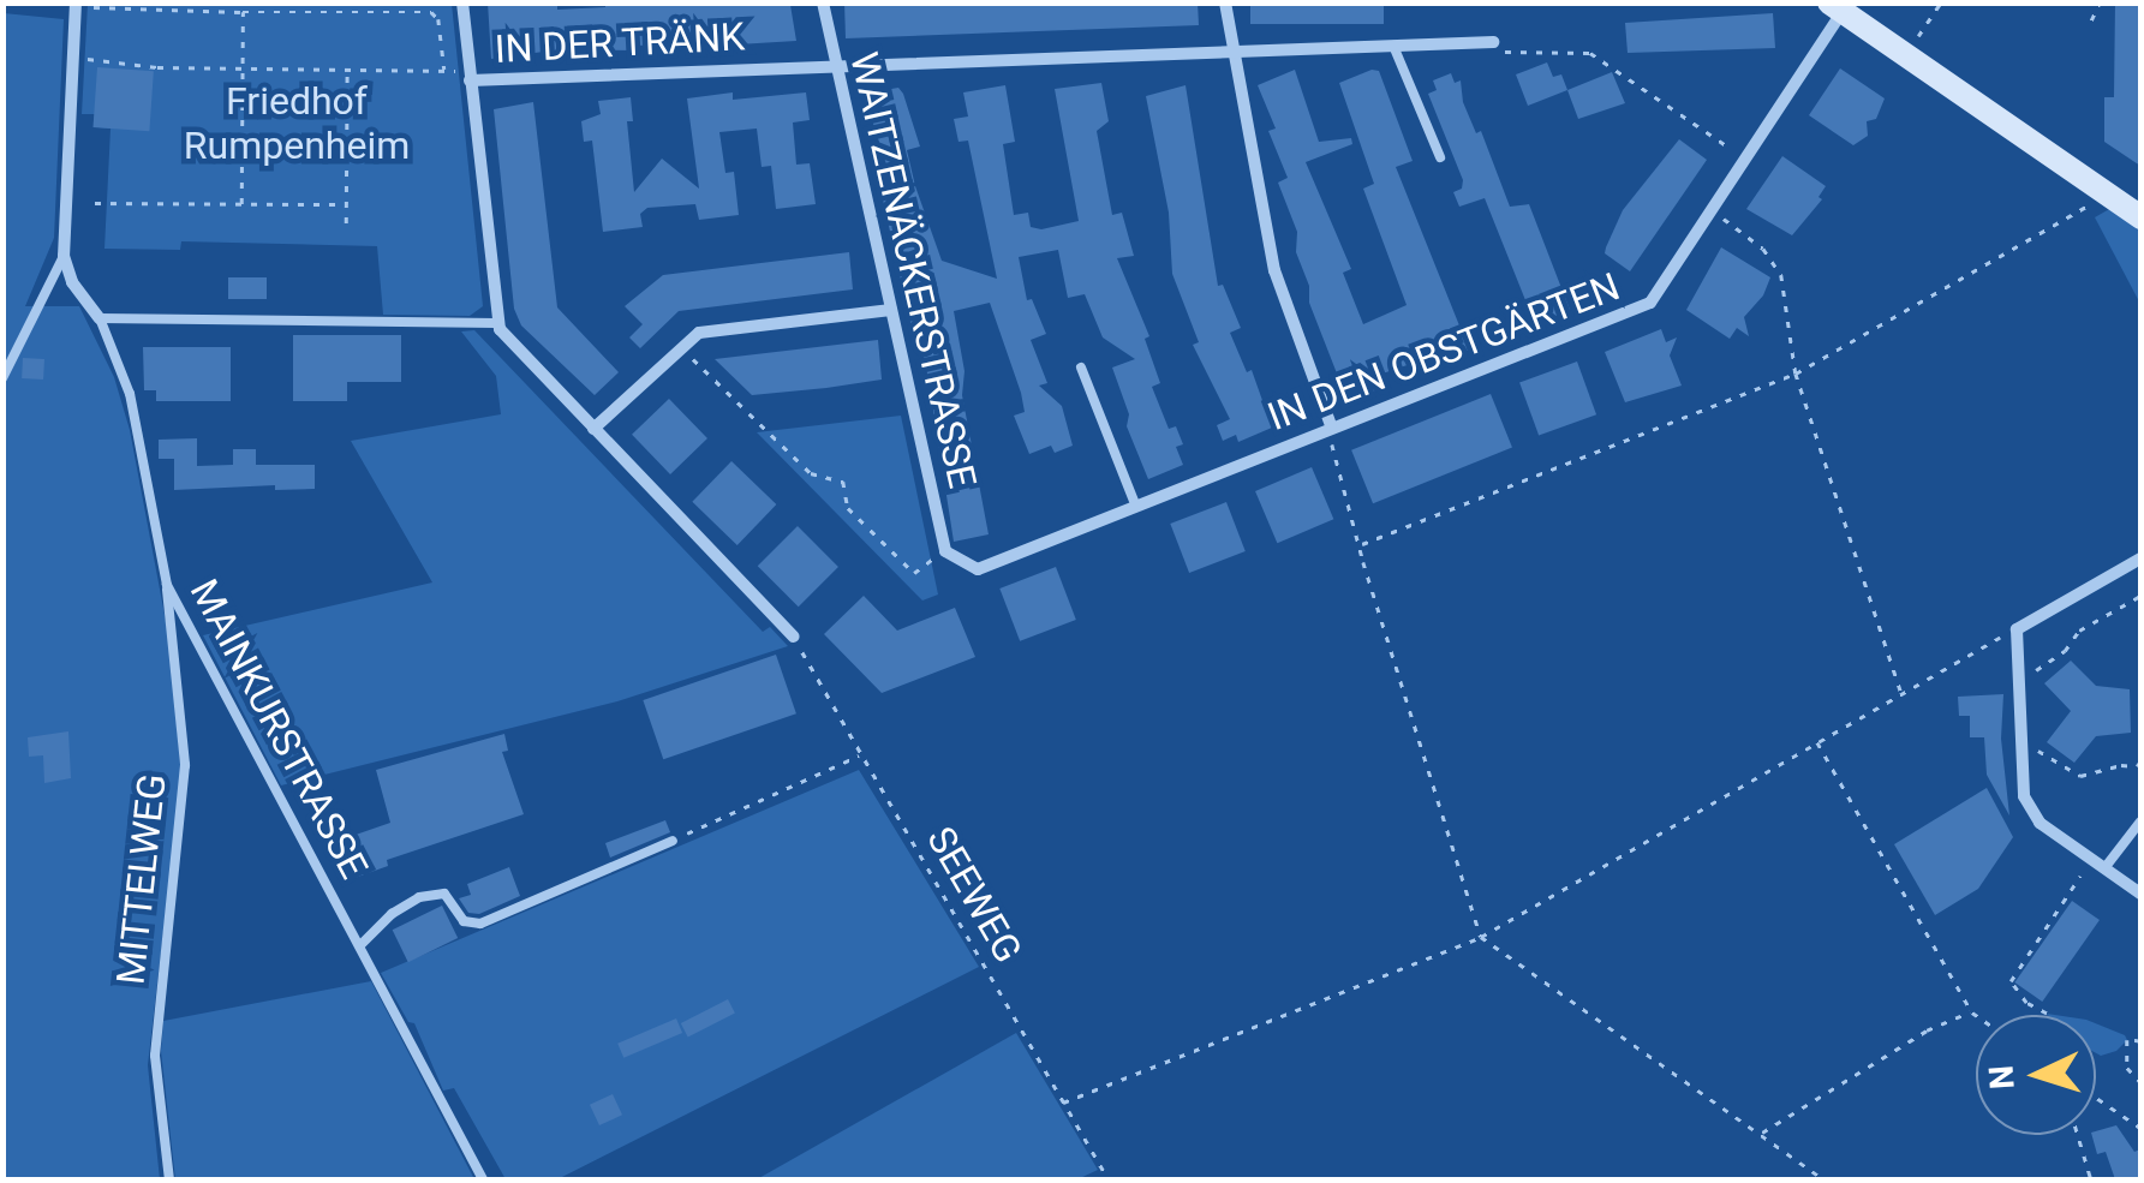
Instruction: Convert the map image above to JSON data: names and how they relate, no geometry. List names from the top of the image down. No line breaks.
{"streets":{"street":["IN DER TRÄNK","WAITZENÄCKERSTRASSE","IN DEN OBSTGÄRTEN","MAINKURSTRASSE"],"lane":["MITTELWEG"],"path":["SEEWEG"]},"crossings":[["IN DER TRÄNK","WAITZENÄCKERSTRASSE"],["WAITZENÄCKERSTRASSE","IN DEN OBSTGÄRTEN"],["MAINKURSTRASSE","MITTELWEG"]],"parks":["Friedhof Rumpenheim"],"north":"left"}
